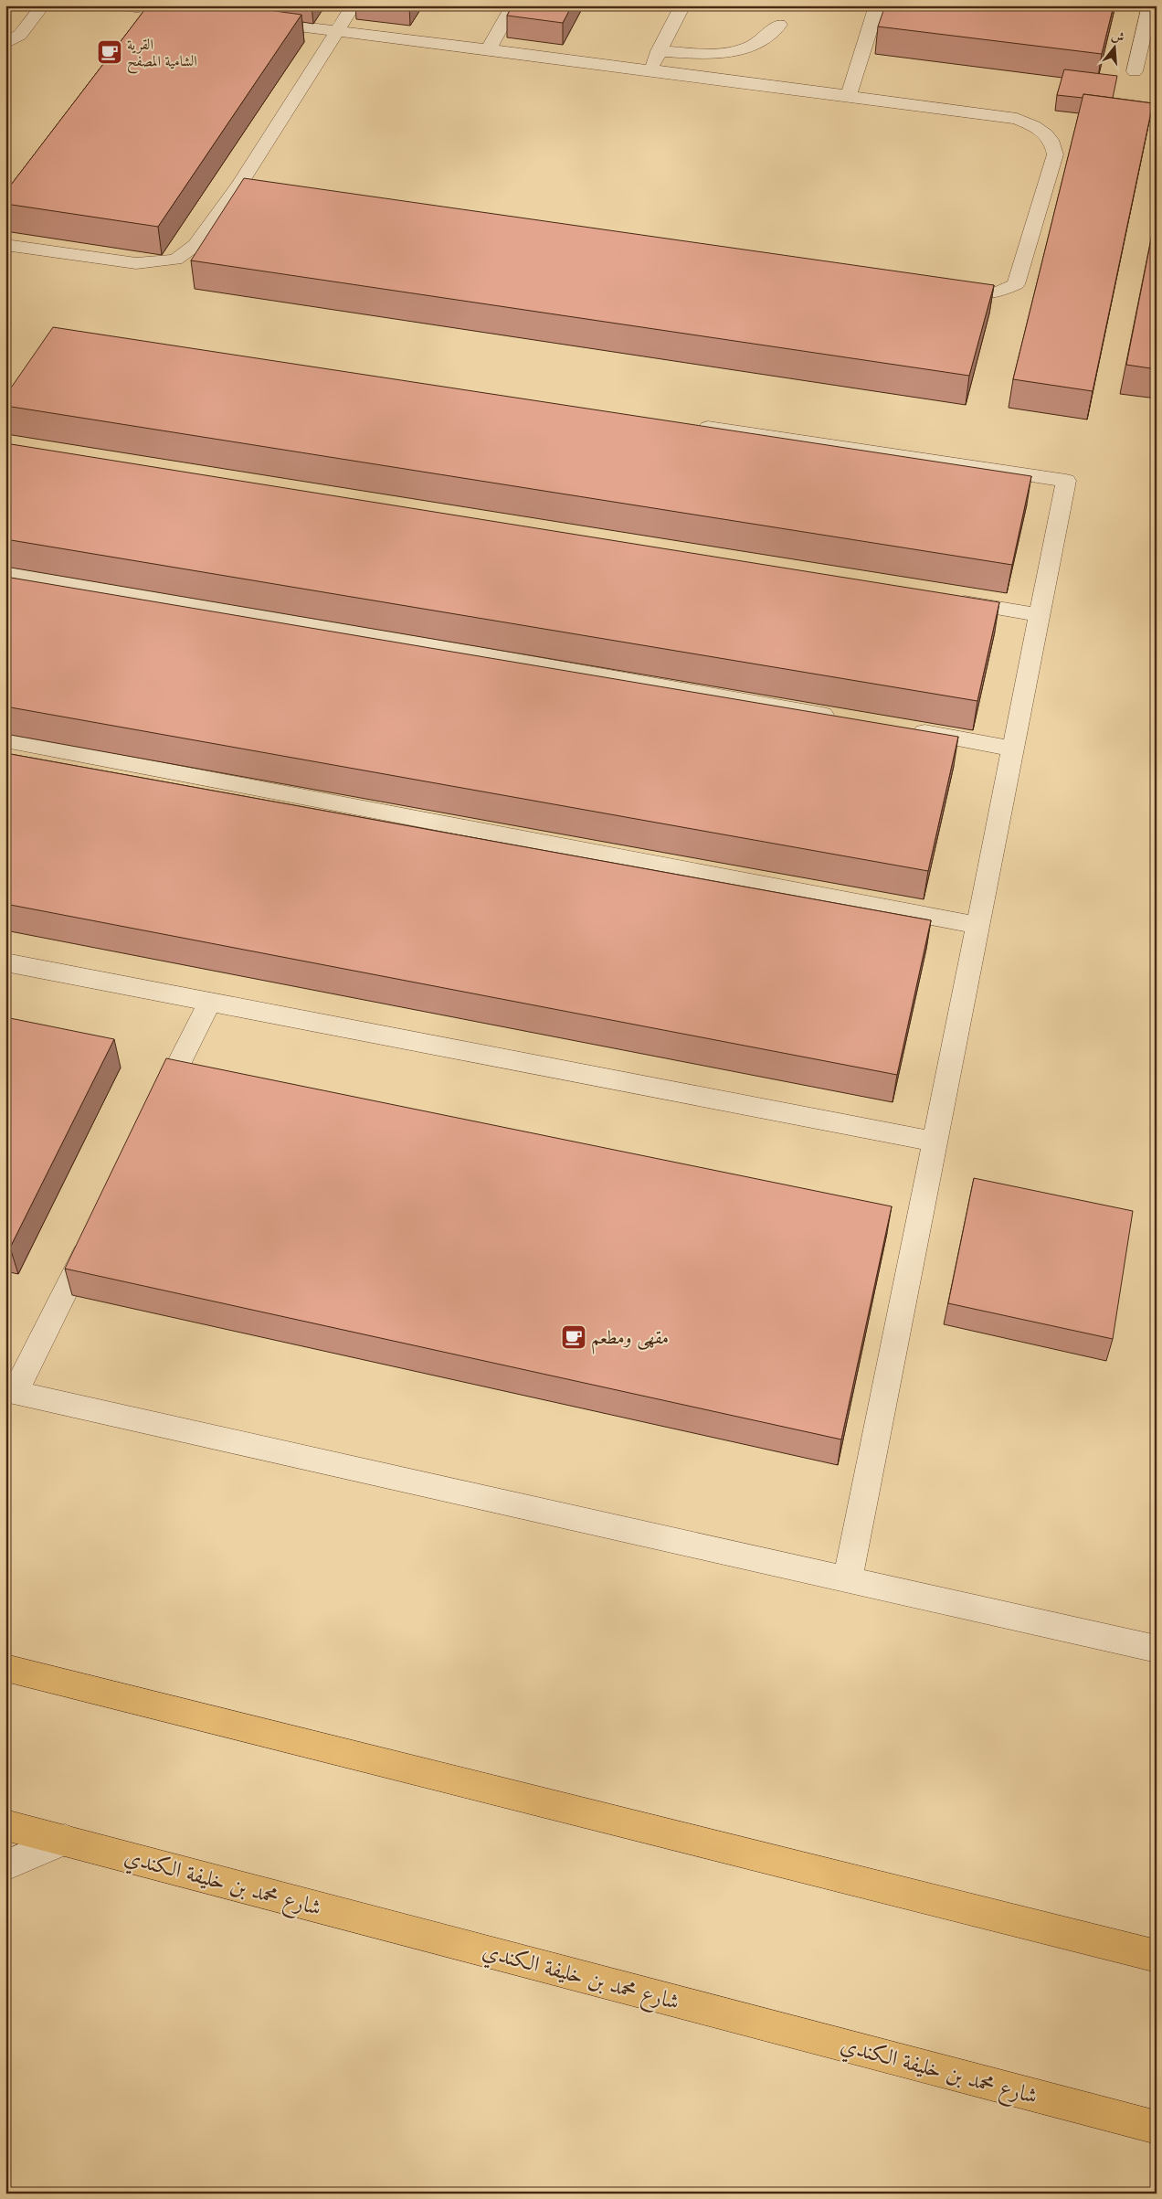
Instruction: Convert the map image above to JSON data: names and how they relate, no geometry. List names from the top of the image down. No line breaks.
{"streets":{"main road":["شارع محمد بن خليفة الكندي"]},"places":{"cafe":["القرية الشامية المصفح","مقهى ومطعم"]},"north":"top"}
